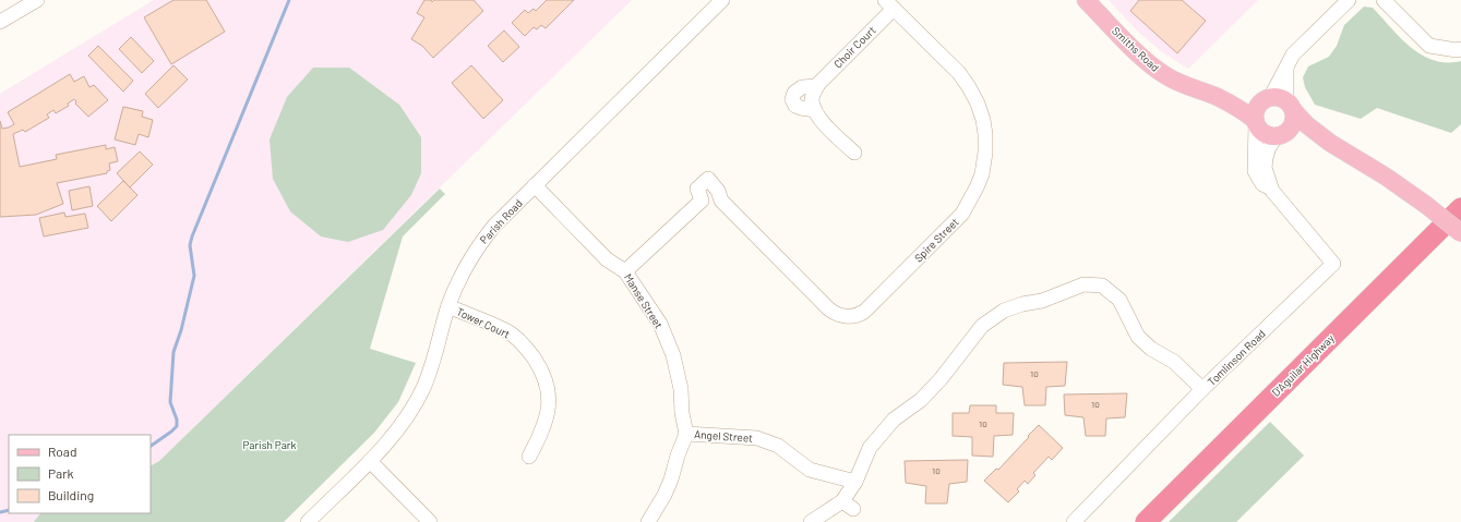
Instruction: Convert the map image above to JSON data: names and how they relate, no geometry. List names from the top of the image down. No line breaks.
{"streets":{"highway":["D'Aguilar Highway"],"main road":["Smiths Road"],"street":["Choir Court","Parish Road","Spire Street","Manse Street","Tower Court","Tomlinson Road","Angel Street"]},"crossings":[["Choir Court","Spire Street"],["Smiths Road","Tomlinson Road"],["Parish Road","Manse Street"],["Parish Road","Tower Court"],["Manse Street","Angel Street"]],"parks":["Parish Park"],"house_numbers":["10","10","10","10"],"legend":["Road","Park","Building"]}
